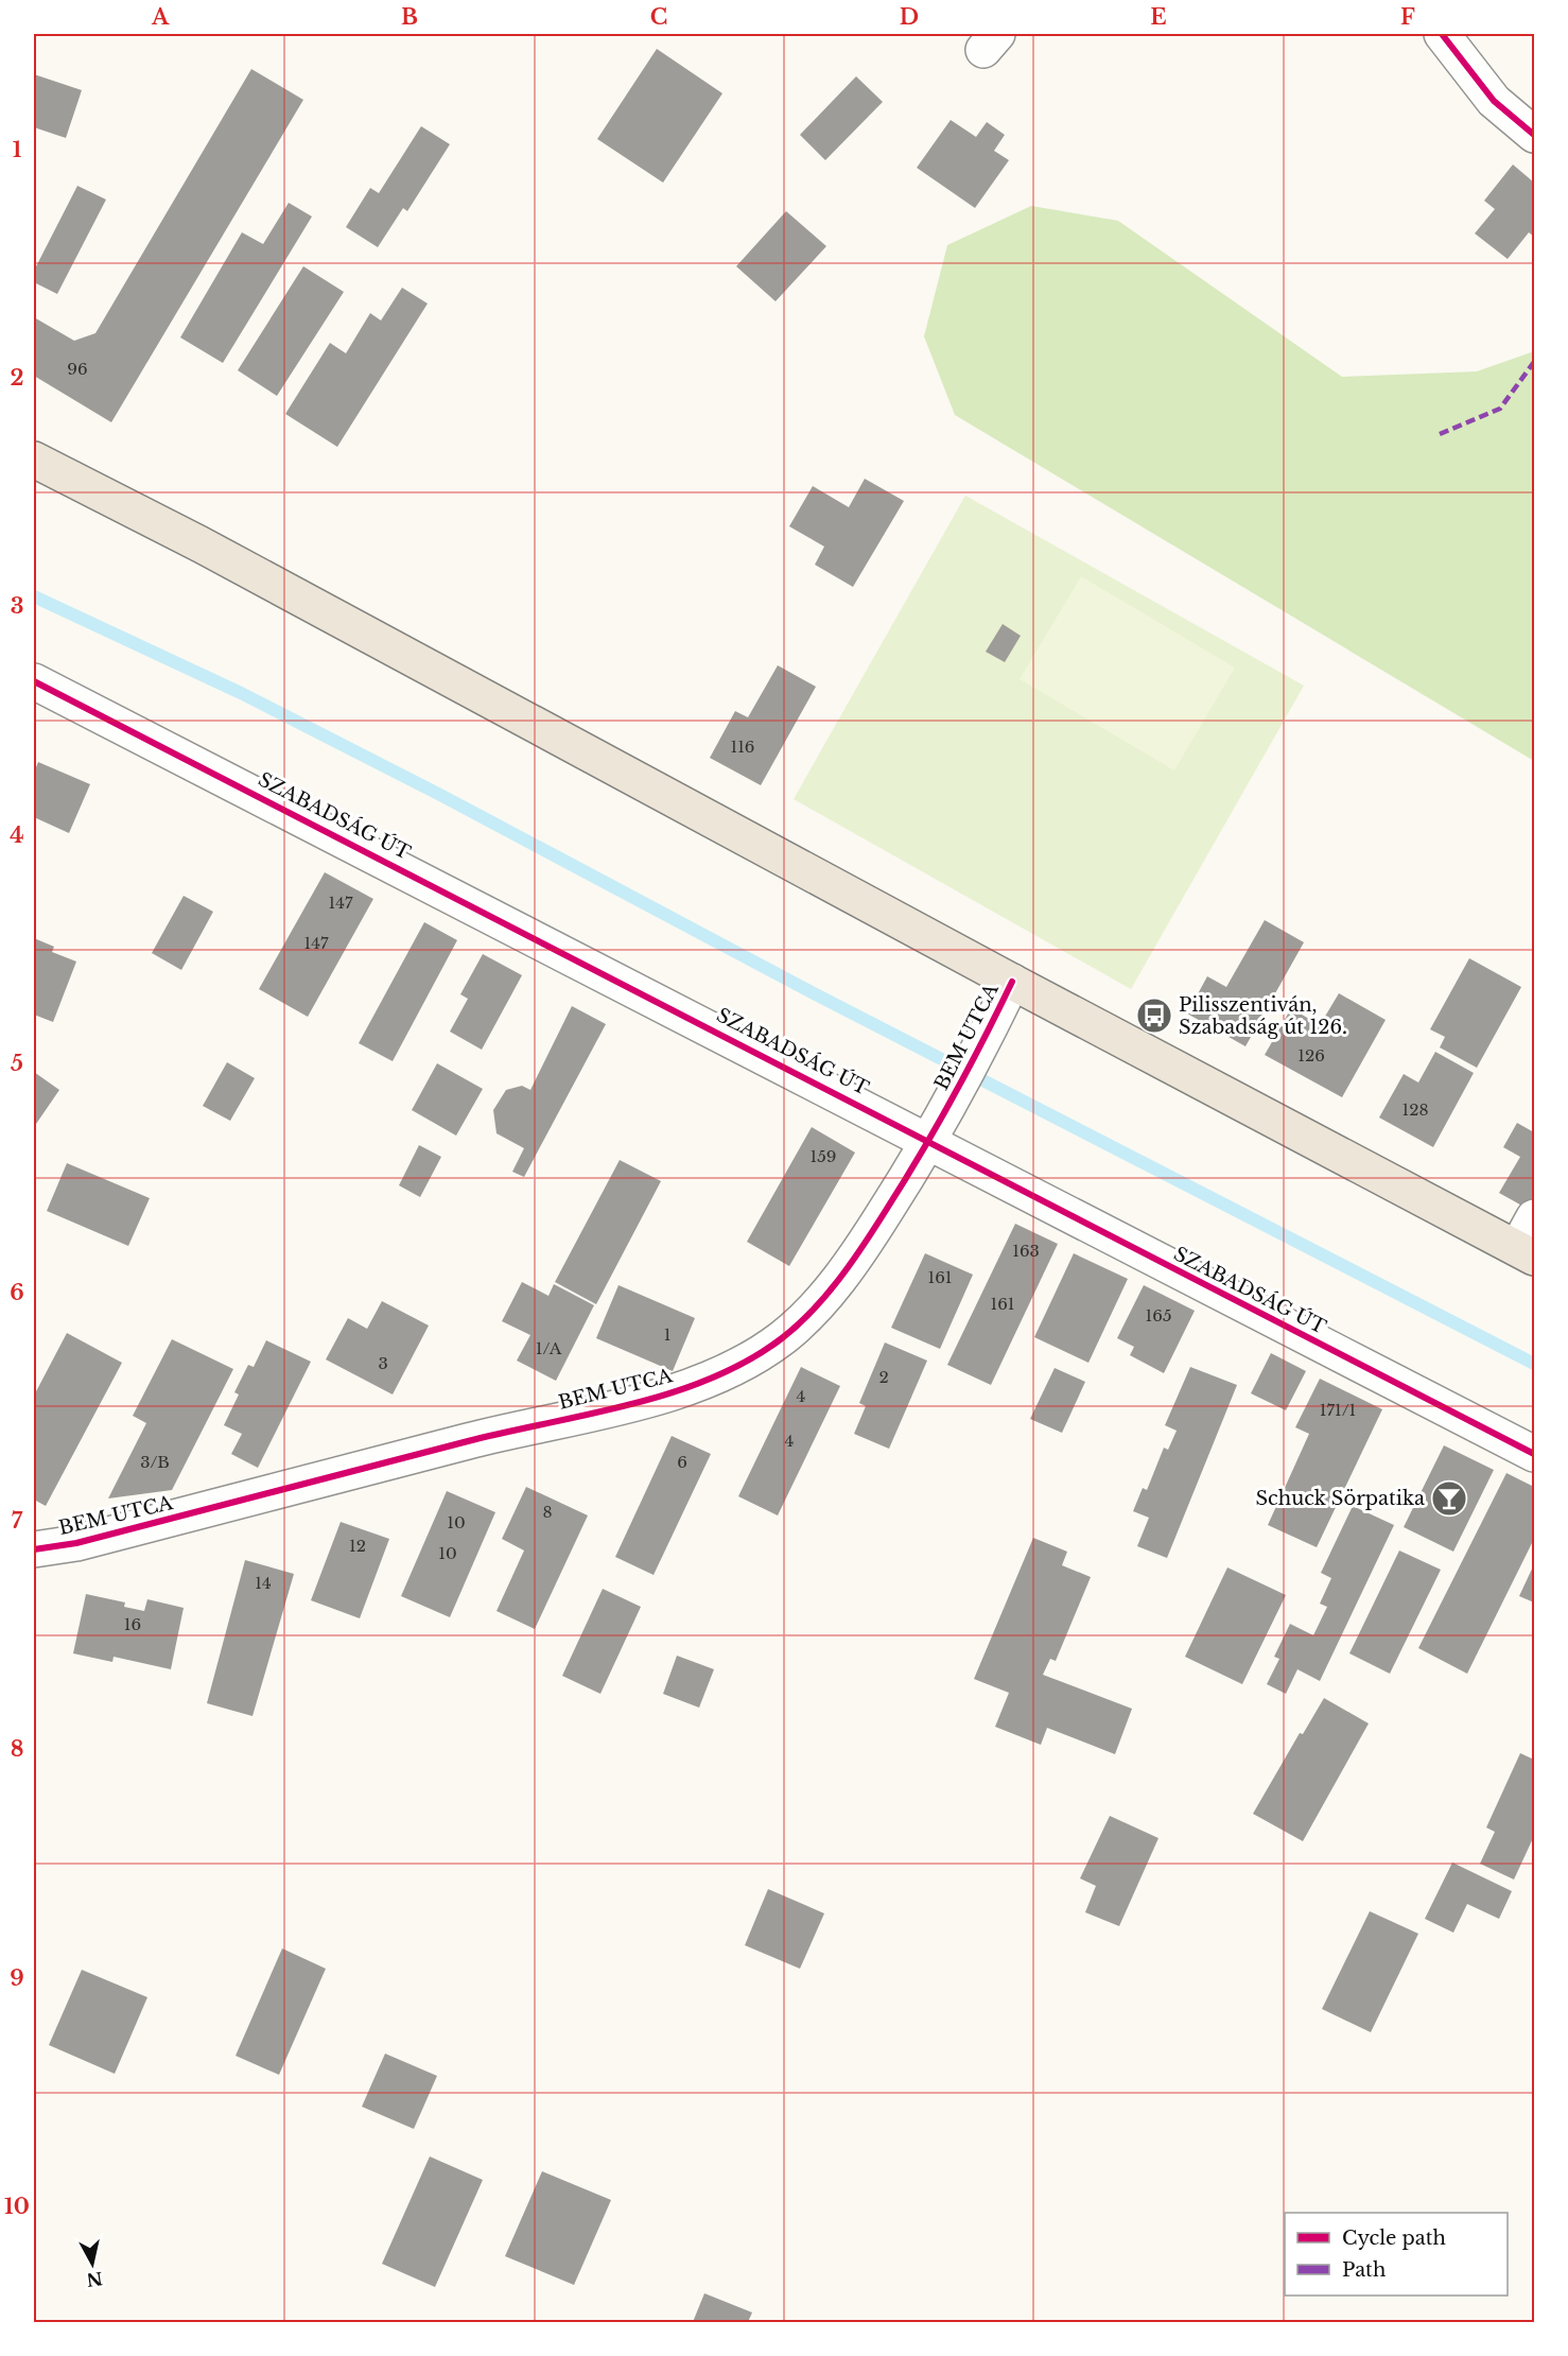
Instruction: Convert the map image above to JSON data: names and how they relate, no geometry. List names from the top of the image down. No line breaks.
{"streets":{"street":["SZABADSÁG ÚT","BEM UTCA"]},"crossings":[["SZABADSÁG ÚT","BEM UTCA"]],"places":{"bus stop":["Pilisszentiván, Szabadság út 126."],"bar":["Schuck Sörpatika"]},"house_numbers":["96","116","147","147","126","128","159","163","161","161","165","1","1/A","3","2","4","171/1","4","3/B","6","8","10","12","10","14","16"],"legend":["Cycle path","Path"],"north":"bottom","grid":{"columns":["A","B","C","D","E","F"],"rows":["1","2","3","4","5","6","7","8","9","10"]}}
